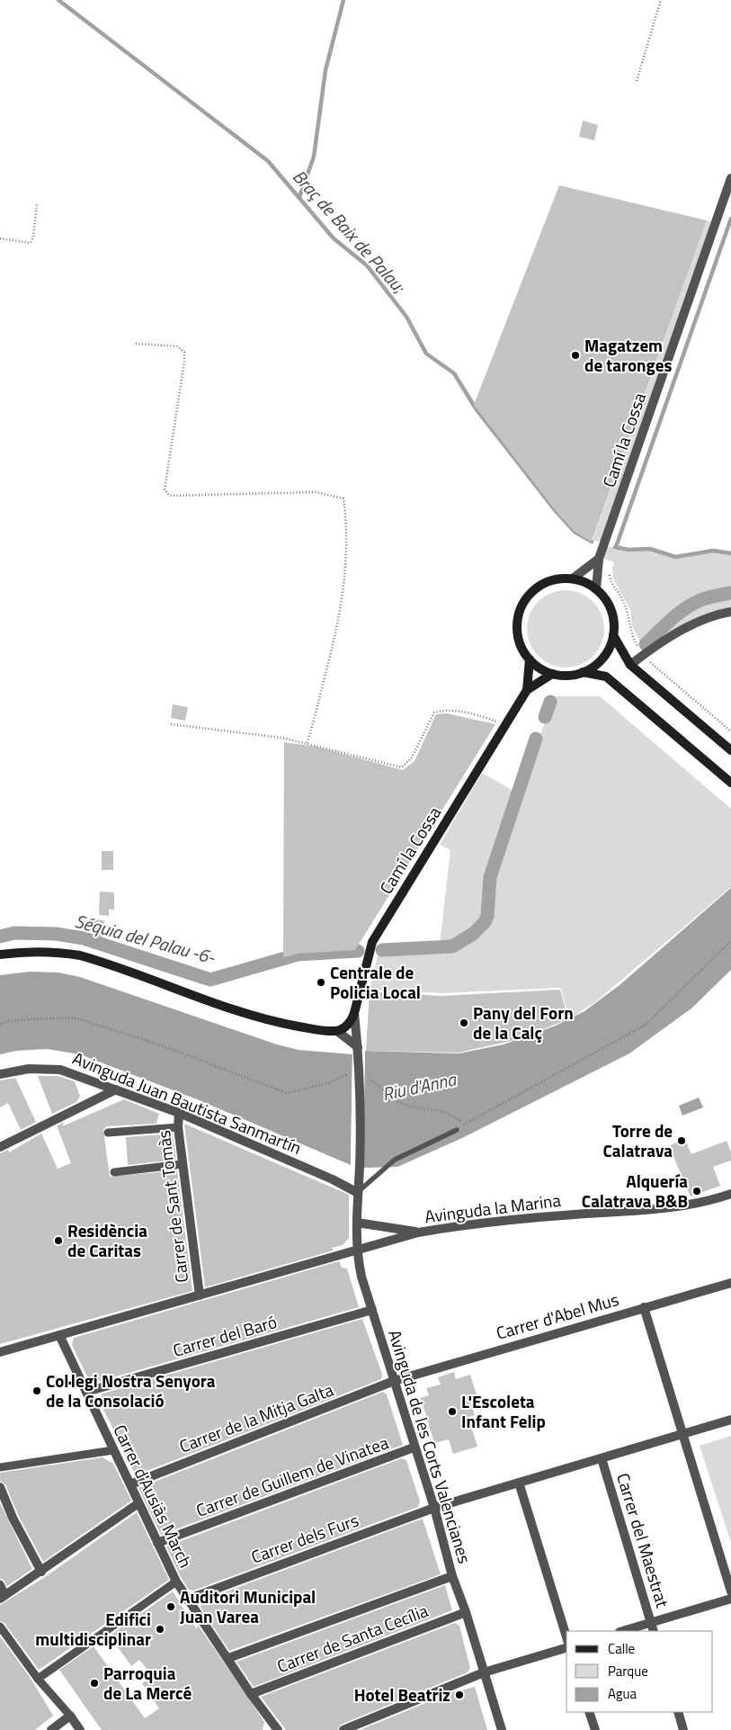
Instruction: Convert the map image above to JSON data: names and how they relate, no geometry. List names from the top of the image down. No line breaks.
{"streets":{"main road":["Camí la Cossa"],"street":["Avinguda Juan Bautista Sanmartín","Carrer de Sant Tomàs","Avinguda la Marina","Carrer d'Abel Mus","Carrer del Baró","Carrer de la Mitja Galta","Avinguda de les Corts Valencianes","Carrer de Guillem de Vinatea","Carrer d'Ausiàs March","Carrer dels Furs","Carrer del Maestrat","Carrer de Santa Cecília"]},"crossings":[["Camí la Cossa","Avinguda de les Corts Valencianes"],["Avinguda Juan Bautista Sanmartín","Carrer de Sant Tomàs"],["Avinguda Juan Bautista Sanmartín","Avinguda de les Corts Valencianes"],["Carrer d'Abel Mus","Carrer de la Mitja Galta"],["Carrer d'Abel Mus","Avinguda de les Corts Valencianes"],["Carrer del Baró","Avinguda de les Corts Valencianes"],["Carrer del Baró","Carrer d'Ausiàs March"],["Carrer de la Mitja Galta","Avinguda de les Corts Valencianes"],["Carrer de la Mitja Galta","Carrer d'Ausiàs March"],["Avinguda de les Corts Valencianes","Carrer de Guillem de Vinatea"],["Avinguda de les Corts Valencianes","Carrer dels Furs"],["Avinguda de les Corts Valencianes","Carrer de Santa Cecília"],["Carrer de Guillem de Vinatea","Carrer d'Ausiàs March"],["Carrer d'Ausiàs March","Carrer dels Furs"],["Carrer d'Ausiàs March","Carrer de Santa Cecília"],["Carrer dels Furs","Carrer del Maestrat"]],"water":["Braç de Baix de Palau;","Séquia del Palau -6-","Riu d'Anna"],"places":["Magatzem de taronges","Centrale de Policia Local","Pany del Forn de la Calç","Torre de Calatrava","Alquería Calatrava B&B","Residència de Caritas","Col·legi Nostra Senyora de la Consolació","L'Escoleta Infant Felip","Auditori Municipal Juan Varea","Edifici multidisciplinar","Parroquia de La Mercé","Hotel Beatriz"],"legend":["Calle","Parque","Agua"]}
